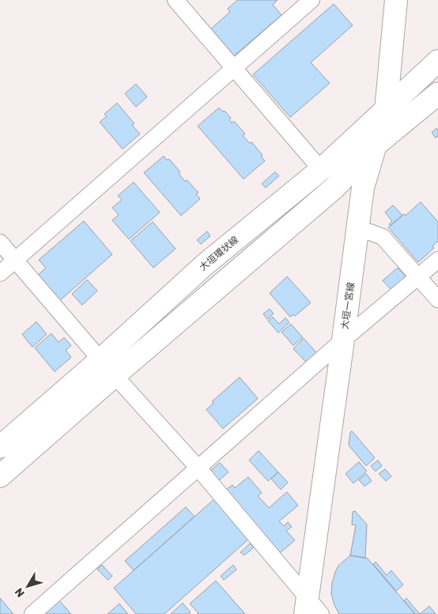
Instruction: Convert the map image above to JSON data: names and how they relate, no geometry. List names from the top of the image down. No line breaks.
{"streets":{"main road":["大垣環状線","大垣一宮線"]},"crossings":[["大垣環状線","大垣一宮線"]],"north":"bottom left"}
